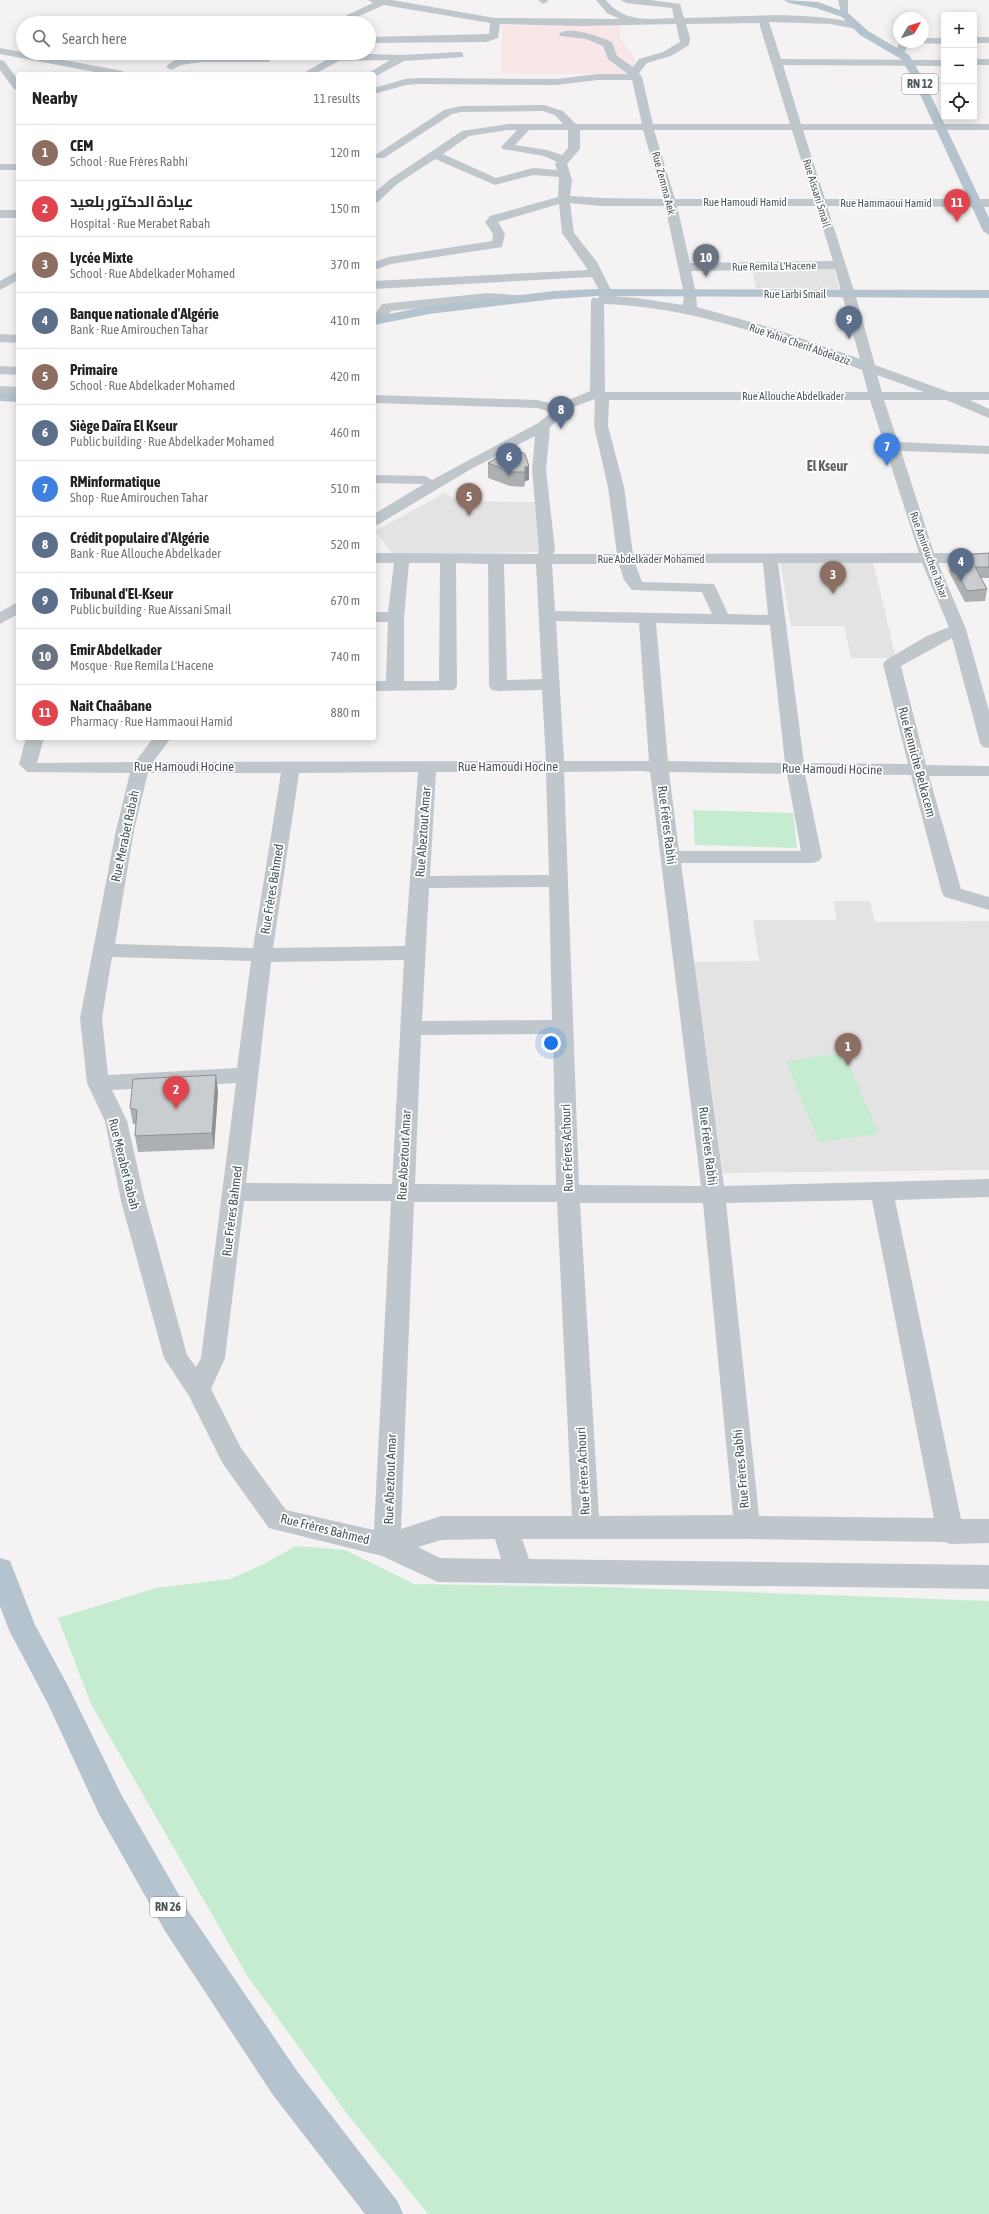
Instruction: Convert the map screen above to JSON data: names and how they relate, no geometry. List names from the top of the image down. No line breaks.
{"streets":{"main road":["RN 12","Rue Larbi Smail","RN 26"],"street":["Rue Zemma Aek","Rue Aissani Smail","Rue Hamoudi Hamid","Rue Hammaoui Hamid","Rue Remila L'Hacene","Rue Yahia Cherif Abdelaziz","Rue Allouche Abdelkader","Rue Amirouchen Tahar","Rue Abdelkader Mohamed","Rue kenniche Belkacem","Rue Hamoudi Hocine","Rue Frères Rabhi","Rue Abeztout Amar","Rue Merabet Rabah","Rue Frères Bahmed","Rue Frères Achouri"]},"crossings":[["RN 12","Rue Hammaoui Hamid"],["Rue Zemma Aek","Rue Hamoudi Hamid"],["Rue Zemma Aek","Rue Remila L'Hacene"],["Rue Zemma Aek","Rue Larbi Smail"],["Rue Zemma Aek","Rue Yahia Cherif Abdelaziz"],["Rue Aissani Smail","Rue Hamoudi Hamid"],["Rue Aissani Smail","Rue Hammaoui Hamid"],["Rue Aissani Smail","Rue Remila L'Hacene"],["Rue Aissani Smail","Rue Larbi Smail"],["Rue Aissani Smail","Rue Yahia Cherif Abdelaziz"],["Rue Aissani Smail","Rue Amirouchen Tahar"],["Rue Hamoudi Hamid","Rue Hammaoui Hamid"],["Rue Larbi Smail","Rue Yahia Cherif Abdelaziz"],["Rue Yahia Cherif Abdelaziz","Rue Allouche Abdelkader"],["Rue Yahia Cherif Abdelaziz","Rue Amirouchen Tahar"],["Rue Allouche Abdelkader","Rue Amirouchen Tahar"],["Rue Amirouchen Tahar","Rue Abdelkader Mohamed"],["Rue Amirouchen Tahar","Rue kenniche Belkacem"],["Rue Abdelkader Mohamed","Rue Frères Achouri"],["Rue kenniche Belkacem","Rue Hamoudi Hocine"],["Rue Hamoudi Hocine","Rue Frères Rabhi"],["Rue Hamoudi Hocine","Rue Abeztout Amar"],["Rue Hamoudi Hocine","Rue Merabet Rabah"],["Rue Hamoudi Hocine","Rue Frères Bahmed"],["Rue Hamoudi Hocine","Rue Frères Achouri"],["Rue Abeztout Amar","Rue Frères Bahmed"],["Rue Merabet Rabah","Rue Frères Bahmed"]],"districts":["El Kseur"],"north":"top right","page":{"map_buttons":["+","−"],"search":"Search here","heading":["Nearby","11 results"],"list":[{"mark":"1","name":"CEM","note":"School · Rue Frères Rabhi","value":"120 m"},{"mark":"2","name":"عيادة الدكتور بلعيد","note":"Hospital · Rue Merabet Rabah","value":"150 m"},{"mark":"3","name":"Lycée Mixte","note":"School · Rue Abdelkader Mohamed","value":"370 m"},{"mark":"4","name":"Banque nationale d'Algérie","note":"Bank · Rue Amirouchen Tahar","value":"410 m"},{"mark":"5","name":"Primaire","note":"School · Rue Abdelkader Mohamed","value":"420 m"},{"mark":"6","name":"Siège Daïra El Kseur","note":"Public building · Rue Abdelkader Mohamed","value":"460 m"},{"mark":"7","name":"RMinformatique","note":"Shop · Rue Amirouchen Tahar","value":"510 m"},{"mark":"8","name":"Crédit populaire d'Algérie","note":"Bank · Rue Allouche Abdelkader","value":"520 m"},{"mark":"9","name":"Tribunal d'El-Kseur","note":"Public building · Rue Aissani Smail","value":"670 m"},{"mark":"10","name":"Emir Abdelkader","note":"Mosque · Rue Remila L'Hacene","value":"740 m"},{"mark":"11","name":"Nait Chaâbane","note":"Pharmacy · Rue Hammaoui Hamid","value":"880 m"}],"pins":["11","10","9","8","7","6","5","4","3","1","2"]}}
